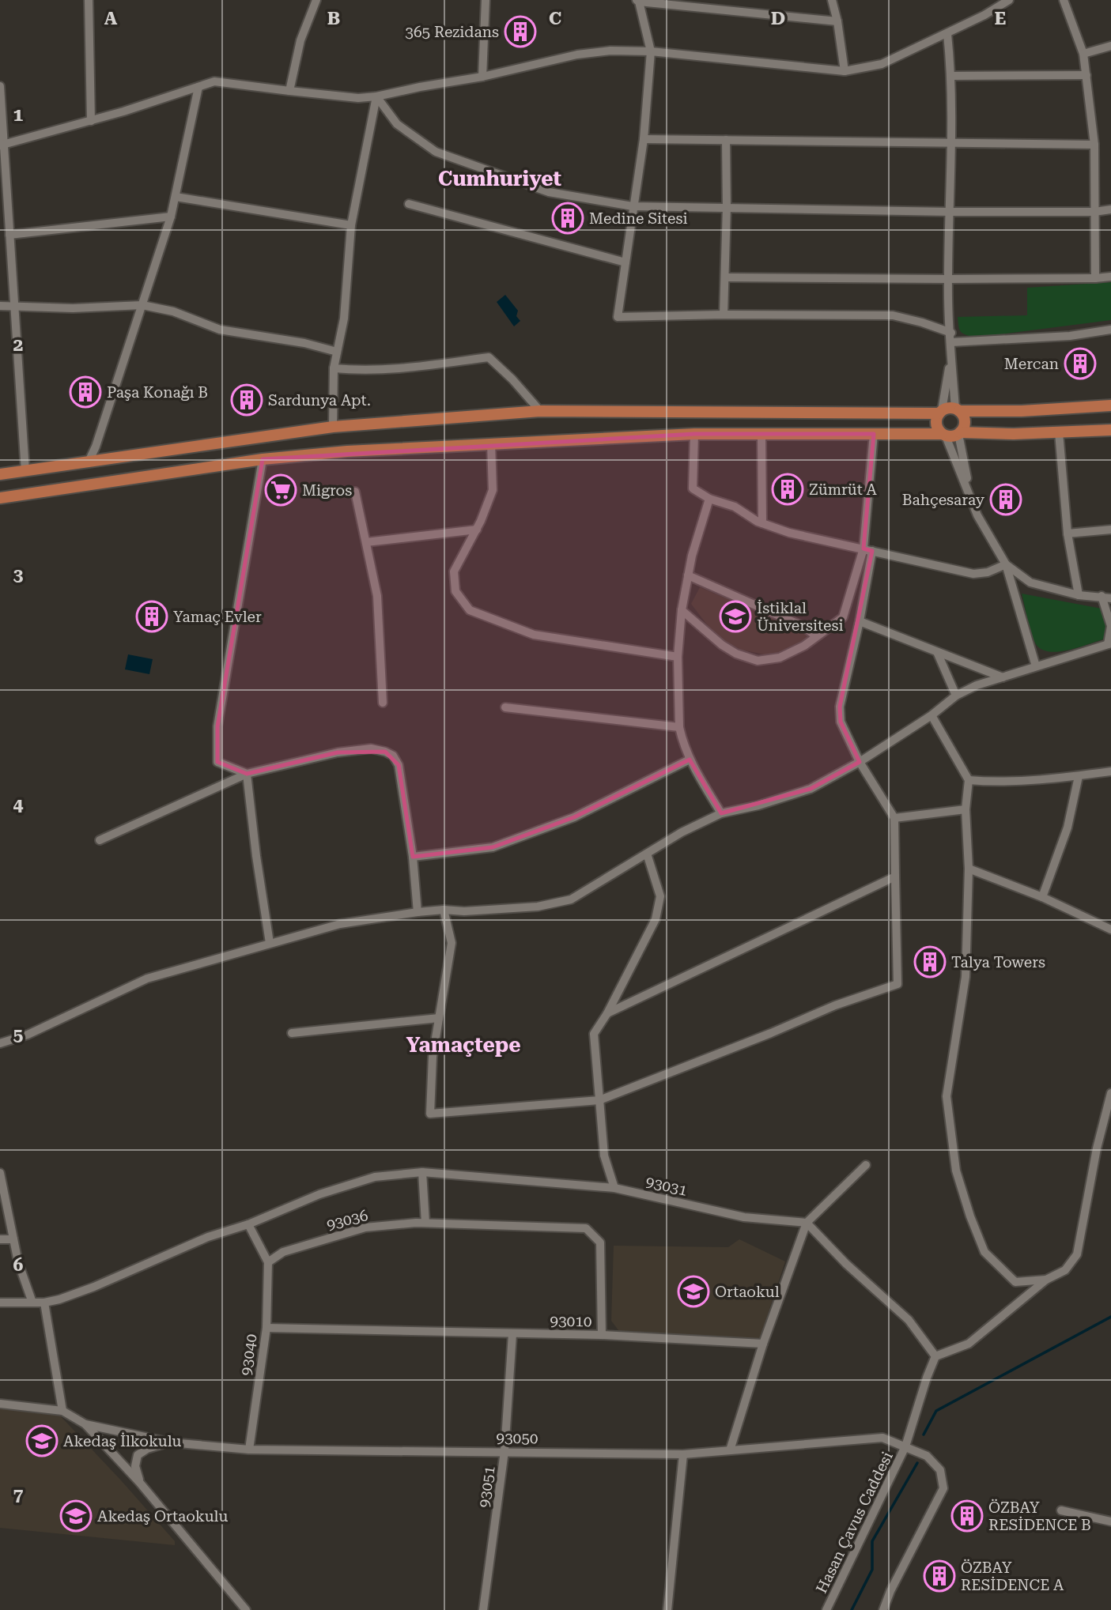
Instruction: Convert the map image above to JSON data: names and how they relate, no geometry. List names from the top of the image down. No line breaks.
{"streets":{"street":["93031","93036","93010","93040","93050","93051","Hasan Çavus Caddesi"]},"crossings":[["93036","93010"],["93036","93040"],["93010","93040"],["93010","93051"],["93040","93050"],["93050","93051"],["93050","Hasan Çavus Caddesi"]],"districts":["Cumhuriyet","Yamaçtepe"],"places":{"building":["365 Rezidans","Medine Sitesi","Mercan","Paşa Konağı B","Sardunya Apt.","Zümrüt A","Bahçesaray","Yamaç Evler","Talya Towers","ÖZBAY RESİDENCE B","ÖZBAY RESİDENCE A"],"supermarket":["Migros"],"school or university":["İstiklal Üniversitesi","Ortaokul","Akedaş İlkokulu","Akedaş Ortaokulu"]},"grid":{"columns":["A","B","C","D","E"],"rows":["1","2","3","4","5","6","7"]}}
